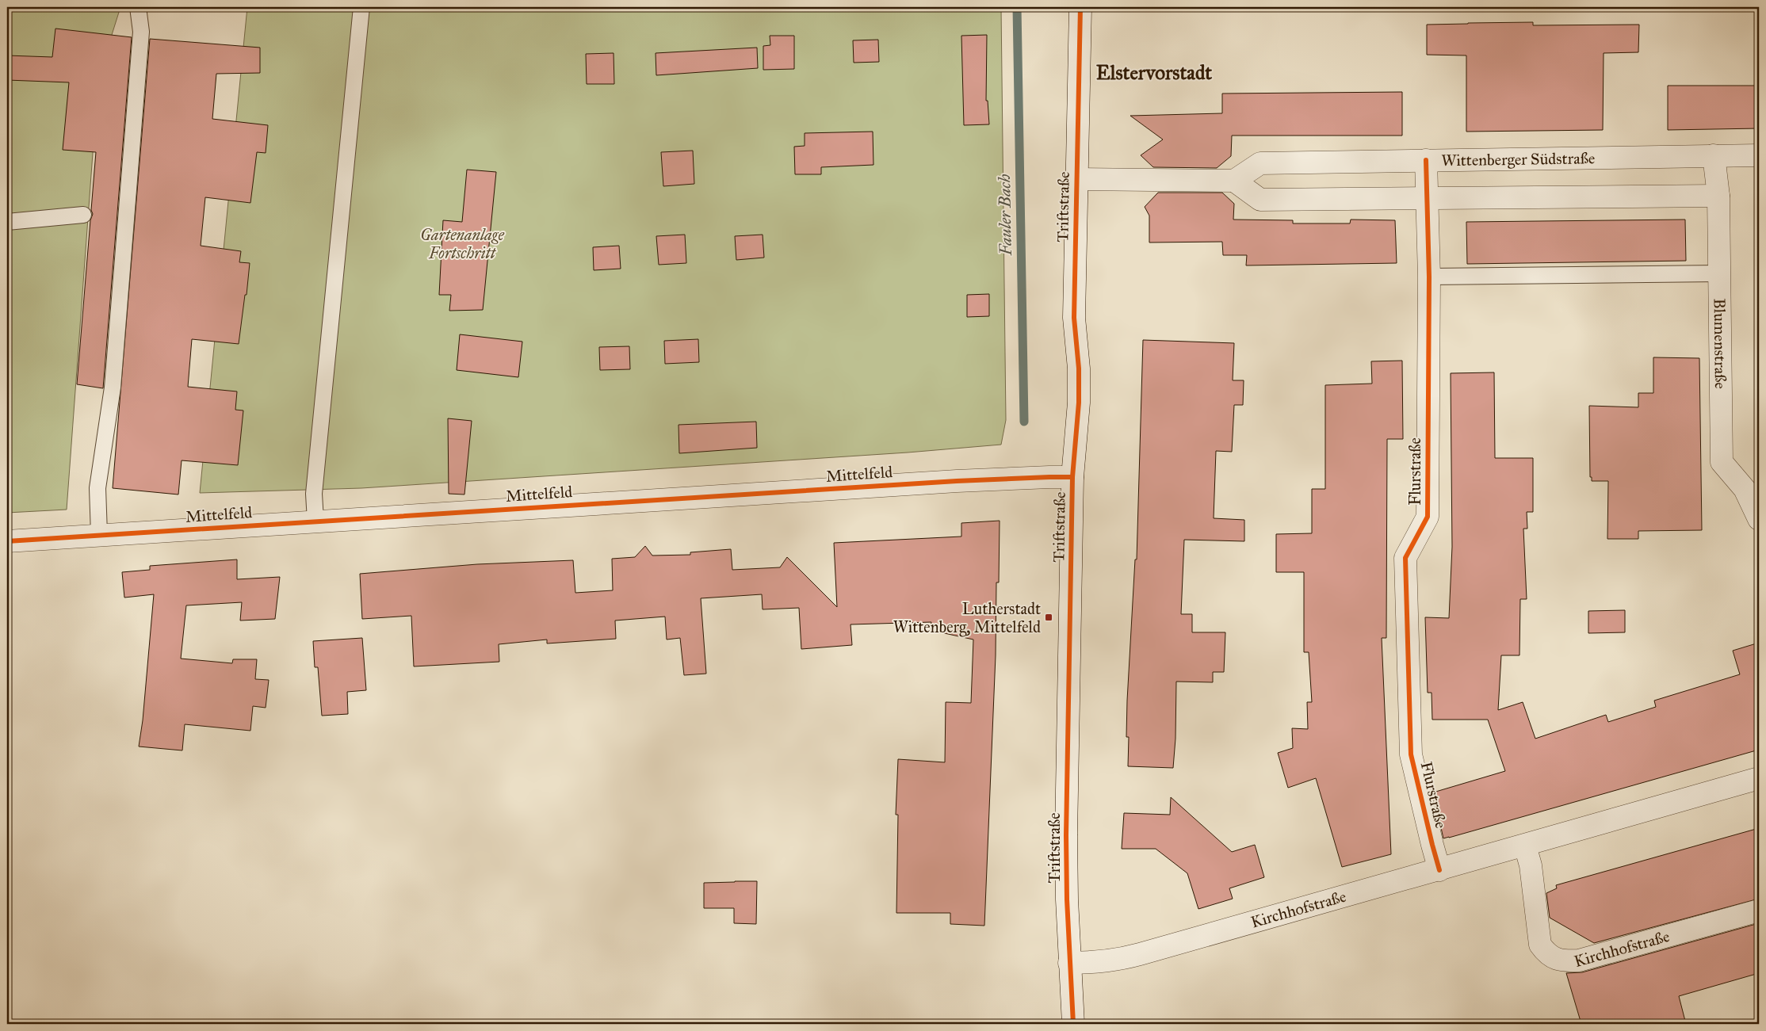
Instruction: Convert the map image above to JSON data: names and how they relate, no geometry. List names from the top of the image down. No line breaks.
{"streets":{"street":["Wittenberger Südstraße","Triftstraße","Blumenstraße","Flurstraße","Mittelfeld","Kirchhofstraße"]},"crossings":[["Wittenberger Südstraße","Blumenstraße"],["Wittenberger Südstraße","Flurstraße"],["Triftstraße","Mittelfeld"],["Triftstraße","Kirchhofstraße"],["Flurstraße","Kirchhofstraße"]],"districts":["Elstervorstadt"],"water":["Fauler Bach"],"parks":["Gartenanlage Fortschritt"],"places":{"transit":["Lutherstadt Wittenberg, Mittelfeld"]}}
